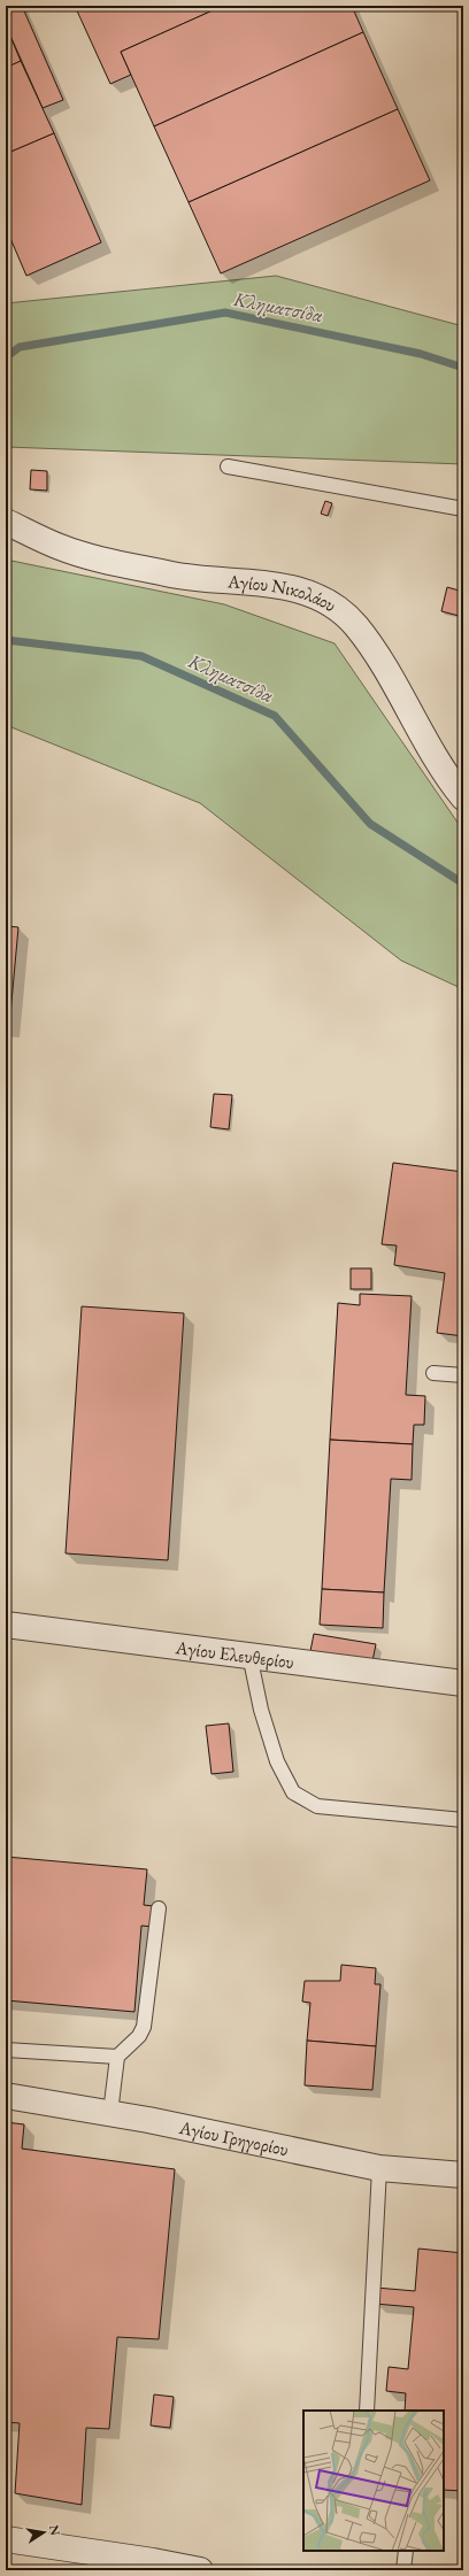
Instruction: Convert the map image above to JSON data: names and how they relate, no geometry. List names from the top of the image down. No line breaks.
{"streets":{"street":["Αγίου Νικολάου","Αγίου Ελευθερίου","Αγίου Γρηγορίου"]},"water":["Κληματσίδα"],"north":"right"}
